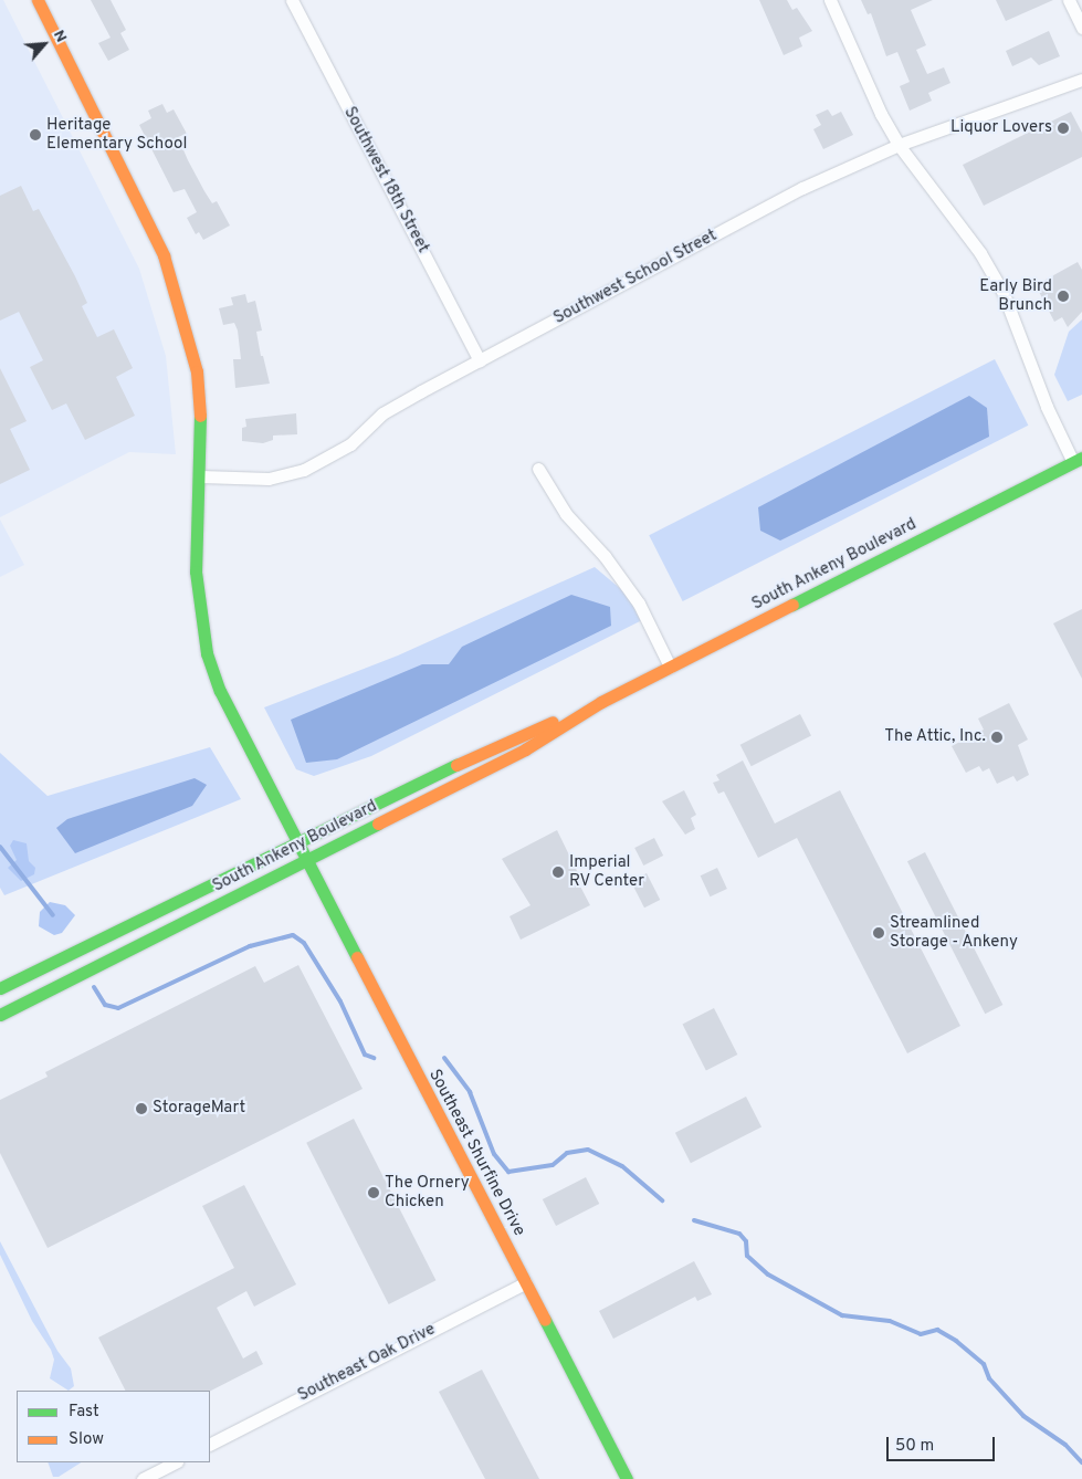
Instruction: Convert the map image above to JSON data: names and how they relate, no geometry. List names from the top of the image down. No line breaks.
{"streets":{"main road":["South Ankeny Boulevard","Southeast Shurfine Drive"],"street":["Southwest 18th Street","Southwest School Street","Southeast Oak Drive"]},"crossings":[["Southwest 18th Street","Southwest School Street"],["Southwest School Street","Southeast Shurfine Drive"],["South Ankeny Boulevard","Southeast Shurfine Drive"],["Southeast Shurfine Drive","Southeast Oak Drive"]],"places":["Liquor Lovers","Heritage Elementary School","Early Bird Brunch","The Attic, Inc.","Imperial RV Center","Streamlined Storage - Ankeny","StorageMart","The Ornery Chicken"],"legend":["Fast","Slow"],"scale_bar":"50 m","north":"top right"}
